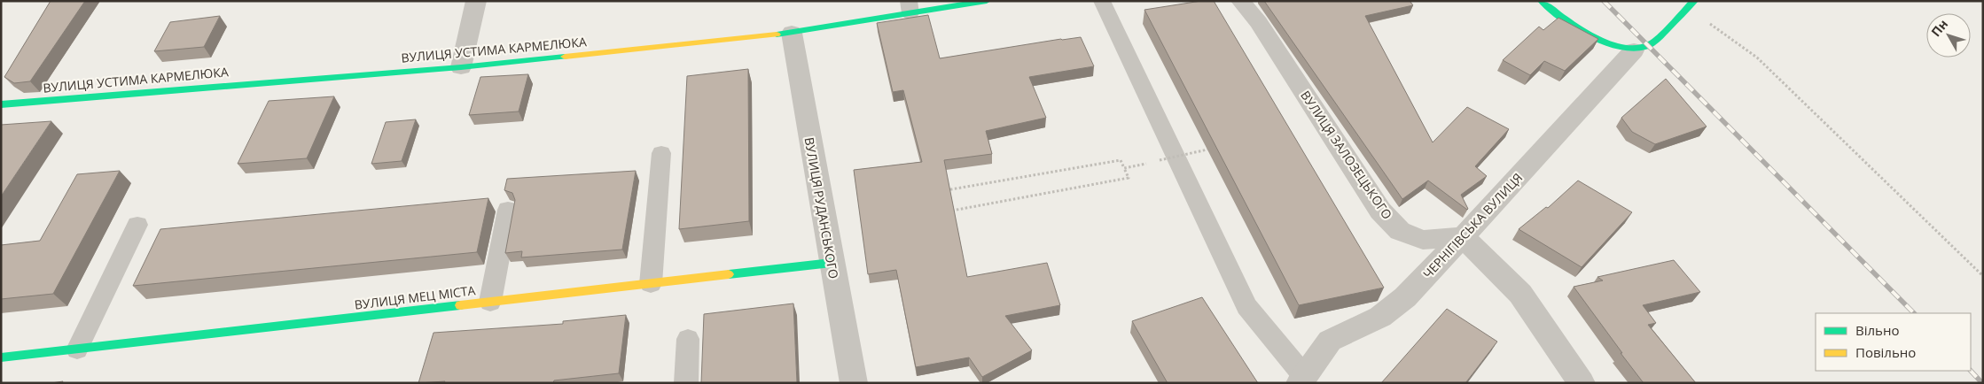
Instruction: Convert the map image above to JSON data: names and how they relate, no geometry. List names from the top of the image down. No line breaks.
{"streets":{"street":["ВУЛИЦЯ УСТИМА КАРМЕЛЮКА","ВУЛИЦЯ ЗАЛОЗЕЦЬКОГО","ВУЛИЦЯ РУДАНСЬКОГО","ЧЕРНІГІВСЬКА ВУЛИЦЯ","ВУЛИЦЯ МЕЦ МІСТА"]},"crossings":[["ВУЛИЦЯ УСТИМА КАРМЕЛЮКА","ВУЛИЦЯ РУДАНСЬКОГО"],["ВУЛИЦЯ ЗАЛОЗЕЦЬКОГО","ЧЕРНІГІВСЬКА ВУЛИЦЯ"],["ВУЛИЦЯ РУДАНСЬКОГО","ВУЛИЦЯ МЕЦ МІСТА"]],"legend":["Вільно","Повільно"],"north":"top left"}
